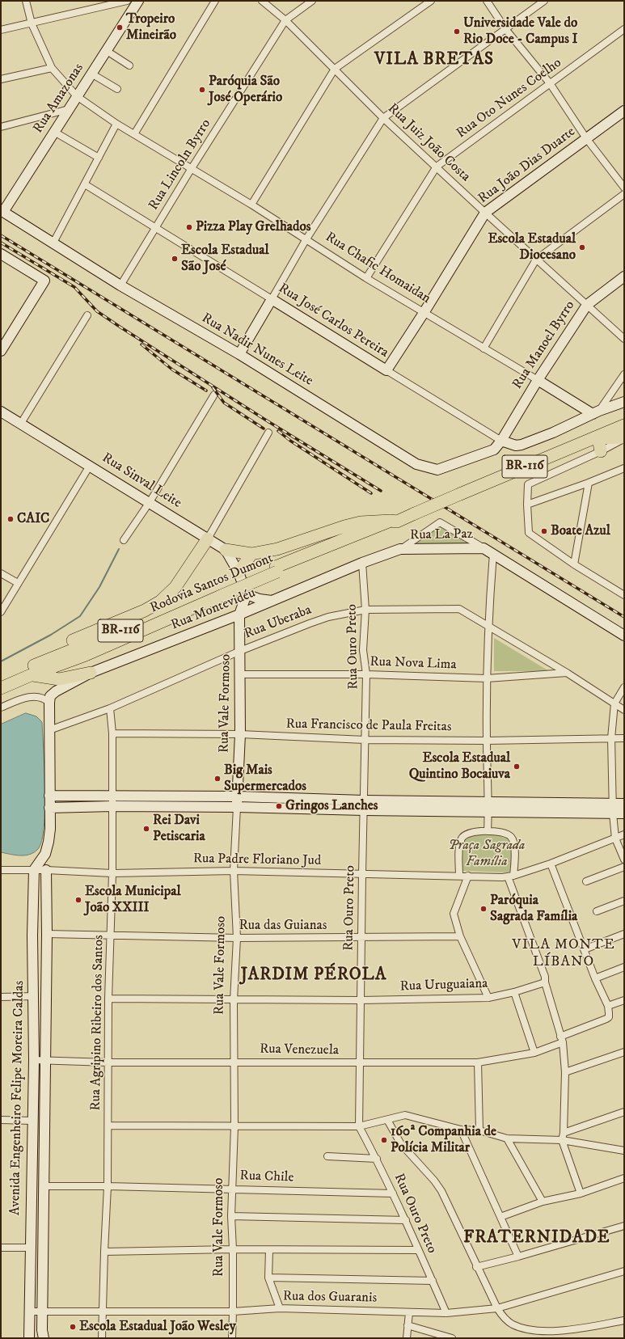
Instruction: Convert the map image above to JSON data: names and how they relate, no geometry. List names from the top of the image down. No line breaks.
{"streets":{"highway":["BR-116","Rodovia Santos Dumont"],"street":["Rua Amazonas","Rua Oto Nunes Coelho","Rua Juiz João Costa","Rua Lincoln Byrro","Rua João Dias Duarte","Rua Chafic Homaidan","Rua José Carlos Pereira","Rua Manoel Byrro","Rua Nadir Nunes Leite","Rua Sinval Leite","Rua La Paz","Rua Montevidéu","Rua Uberaba","Rua Ouro Preto","Rua Nova Lima","Rua Vale Formoso","Rua Francisco de Paula Freitas","Rua Padre Floriano Jud","Rua das Guianas","Rua Uruguaiana","Rua Agripino Ribeiro dos Santos","Rua Venezuela","Avenida Engenheiro Felipe Moreira Caldas","Rua Chile","Rua dos Guaranis"]},"crossings":[["Rua Amazonas","Rua Chafic Homaidan"],["Rua Amazonas","Rua Nadir Nunes Leite"],["Rua Oto Nunes Coelho","Rua Juiz João Costa"],["Rua Oto Nunes Coelho","Rua Chafic Homaidan"],["Rua Juiz João Costa","Rua Lincoln Byrro"],["Rua Juiz João Costa","Rua João Dias Duarte"],["Rua Juiz João Costa","Rua Manoel Byrro"],["Rua Lincoln Byrro","Rua Chafic Homaidan"],["Rua Lincoln Byrro","Rua José Carlos Pereira"],["Rua Lincoln Byrro","Rua Nadir Nunes Leite"],["Rua João Dias Duarte","Rua Chafic Homaidan"],["Rua João Dias Duarte","Rua José Carlos Pereira"],["Rua Chafic Homaidan","Rua Manoel Byrro"],["Rua José Carlos Pereira","Rua Manoel Byrro"],["Rua José Carlos Pereira","Rua Nadir Nunes Leite"],["Rua Manoel Byrro","Rua Nadir Nunes Leite"],["Rua La Paz","Rua Montevidéu"],["Rua Montevidéu","Rua Ouro Preto"],["Rua Montevidéu","Rua Vale Formoso"],["Rua Uberaba","Rua Ouro Preto"],["Rua Uberaba","Rua Nova Lima"],["Rua Uberaba","Rua Vale Formoso"],["Rua Uberaba","Rua Agripino Ribeiro dos Santos"],["Rua Ouro Preto","Rua Nova Lima"],["Rua Ouro Preto","Rua Francisco de Paula Freitas"],["Rua Ouro Preto","Rua Padre Floriano Jud"],["Rua Ouro Preto","Rua das Guianas"],["Rua Ouro Preto","Rua Uruguaiana"],["Rua Ouro Preto","Rua Venezuela"],["Rua Ouro Preto","Rua Chile"],["Rua Ouro Preto","Rua dos Guaranis"],["Rua Nova Lima","Rua Vale Formoso"],["Rua Vale Formoso","Rua Francisco de Paula Freitas"],["Rua Vale Formoso","Rua Padre Floriano Jud"],["Rua Vale Formoso","Rua das Guianas"],["Rua Vale Formoso","Rua Uruguaiana"],["Rua Vale Formoso","Rua Venezuela"],["Rua Vale Formoso","Rua Chile"],["Rua Vale Formoso","Rua dos Guaranis"],["Rua Francisco de Paula Freitas","Rua Agripino Ribeiro dos Santos"],["Rua Padre Floriano Jud","Rua Agripino Ribeiro dos Santos"],["Rua Padre Floriano Jud","Avenida Engenheiro Felipe Moreira Caldas"],["Rua das Guianas","Rua Agripino Ribeiro dos Santos"],["Rua das Guianas","Avenida Engenheiro Felipe Moreira Caldas"],["Rua Uruguaiana","Rua Agripino Ribeiro dos Santos"],["Rua Agripino Ribeiro dos Santos","Rua Venezuela"],["Rua Agripino Ribeiro dos Santos","Rua Chile"],["Rua Agripino Ribeiro dos Santos","Rua dos Guaranis"],["Rua Venezuela","Avenida Engenheiro Felipe Moreira Caldas"],["Avenida Engenheiro Felipe Moreira Caldas","Rua Chile"],["Avenida Engenheiro Felipe Moreira Caldas","Rua dos Guaranis"]],"districts":["VILA BRETAS","VILA MONTE LÍBANO","JARDIM PÉROLA","FRATERNIDADE"],"parks":["Praça Sagrada Família"],"places":["Tropeiro Mineirão","Universidade Vale do Rio Doce - Campus I","Paróquia São José Operário","Pizza Play Grelhados","Escola Estadual Diocesano","Escola Estadual São José","CAIC","Boate Azul","Escola Estadual Quintino Bocaiuva","Big Mais Supermercados","Gringos Lanches","Rei Davi Petiscaria","Escola Municipal João XXIII","Paróquia Sagrada Família","160ª Companhia de Polícia Militar","Escola Estadual João Wesley"]}
